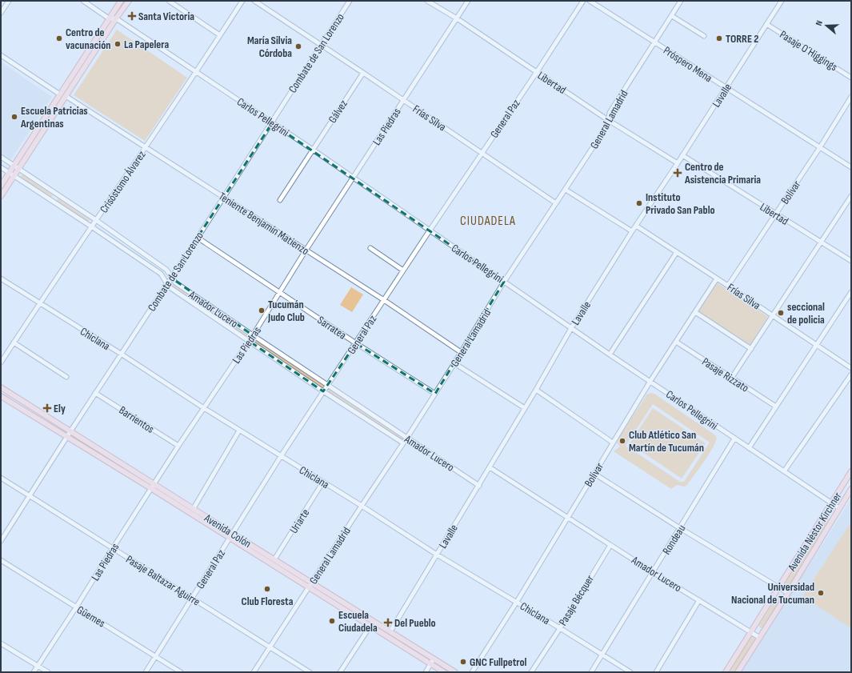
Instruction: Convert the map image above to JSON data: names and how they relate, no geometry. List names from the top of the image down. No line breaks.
{"streets":{"main road":["Avenida Colón","Avenida Néstor Kirchner"],"street":["Pasaje O´Higgings","Combate de San Lorenzo","Próspero Mena","Libertad","Lavalle","Gálvez","Carlos Pellegrini","Frías Silva","General Paz","General Lamadrid","Las Piedras","Crisóstomo Álvarez","Bolívar","Teniente Benjamín Matienzo","Amador Lucero","Sarratea","Chiclana","Pasaje Rizzato","Barrientos","Uriarte","Rondeau","Pasaje Baltazar Aguirre","Pasaje Bécquer","Güemes"]},"crossings":[["Pasaje O´Higgings","Lavalle"],["Combate de San Lorenzo","Carlos Pellegrini"],["Combate de San Lorenzo","Frías Silva"],["Combate de San Lorenzo","Teniente Benjamín Matienzo"],["Combate de San Lorenzo","Amador Lucero"],["Combate de San Lorenzo","Sarratea"],["Combate de San Lorenzo","Chiclana"],["Combate de San Lorenzo","Barrientos"],["Combate de San Lorenzo","Avenida Colón"],["Combate de San Lorenzo","Pasaje Baltazar Aguirre"],["Próspero Mena","Lavalle"],["Próspero Mena","General Lamadrid"],["Próspero Mena","Bolívar"],["Libertad","Lavalle"],["Libertad","General Paz"],["Libertad","General Lamadrid"],["Libertad","Las Piedras"],["Libertad","Bolívar"],["Lavalle","Carlos Pellegrini"],["Lavalle","Frías Silva"],["Lavalle","Amador Lucero"],["Lavalle","Chiclana"],["Lavalle","Avenida Colón"],["Gálvez","Carlos Pellegrini"],["Gálvez","Frías Silva"],["Carlos Pellegrini","General Paz"],["Carlos Pellegrini","General Lamadrid"],["Carlos Pellegrini","Las Piedras"],["Carlos Pellegrini","Crisóstomo Álvarez"],["Carlos Pellegrini","Bolívar"],["Carlos Pellegrini","Avenida Néstor Kirchner"],["Carlos Pellegrini","Rondeau"],["Frías Silva","General Paz"],["Frías Silva","General Lamadrid"],["Frías Silva","Las Piedras"],["Frías Silva","Bolívar"],["General Paz","Teniente Benjamín Matienzo"],["General Paz","Amador Lucero"],["General Paz","Sarratea"],["General Paz","Chiclana"],["General Paz","Avenida Colón"],["General Paz","Pasaje Baltazar Aguirre"],["General Paz","Güemes"],["General Lamadrid","Teniente Benjamín Matienzo"],["General Lamadrid","Amador Lucero"],["General Lamadrid","Sarratea"],["General Lamadrid","Chiclana"],["General Lamadrid","Avenida Colón"],["General Lamadrid","Pasaje Baltazar Aguirre"],["Las Piedras","Teniente Benjamín Matienzo"],["Las Piedras","Amador Lucero"],["Las Piedras","Sarratea"],["Las Piedras","Chiclana"],["Las Piedras","Barrientos"],["Las Piedras","Avenida Colón"],["Las Piedras","Pasaje Baltazar Aguirre"],["Las Piedras","Güemes"],["Crisóstomo Álvarez","Teniente Benjamín Matienzo"],["Crisóstomo Álvarez","Amador Lucero"],["Crisóstomo Álvarez","Chiclana"],["Bolívar","Amador Lucero"],["Bolívar","Chiclana"],["Bolívar","Pasaje Rizzato"],["Amador Lucero","Avenida Néstor Kirchner"],["Amador Lucero","Rondeau"],["Amador Lucero","Pasaje Bécquer"],["Chiclana","Uriarte"],["Chiclana","Rondeau"],["Chiclana","Pasaje Bécquer"],["Uriarte","Avenida Colón"]],"districts":["CIUDADELA"],"places":{"health":["Santa Victoria","Centro de Asistencia Primaria","Ely","Del Pueblo"],"other":["Centro de vacunación","TORRE 2","La Papelera","María Silvia Córdoba","Escuela Patricias Argentinas","Instituto Privado San Pablo","Tucumán Judo Club","seccional de policia","Club Atlético San Martín de Tucumán","Club Floresta","Universidad Nacional de Tucuman","Escuela Ciudadela","GNC Fullpetrol"]},"north":"left"}
